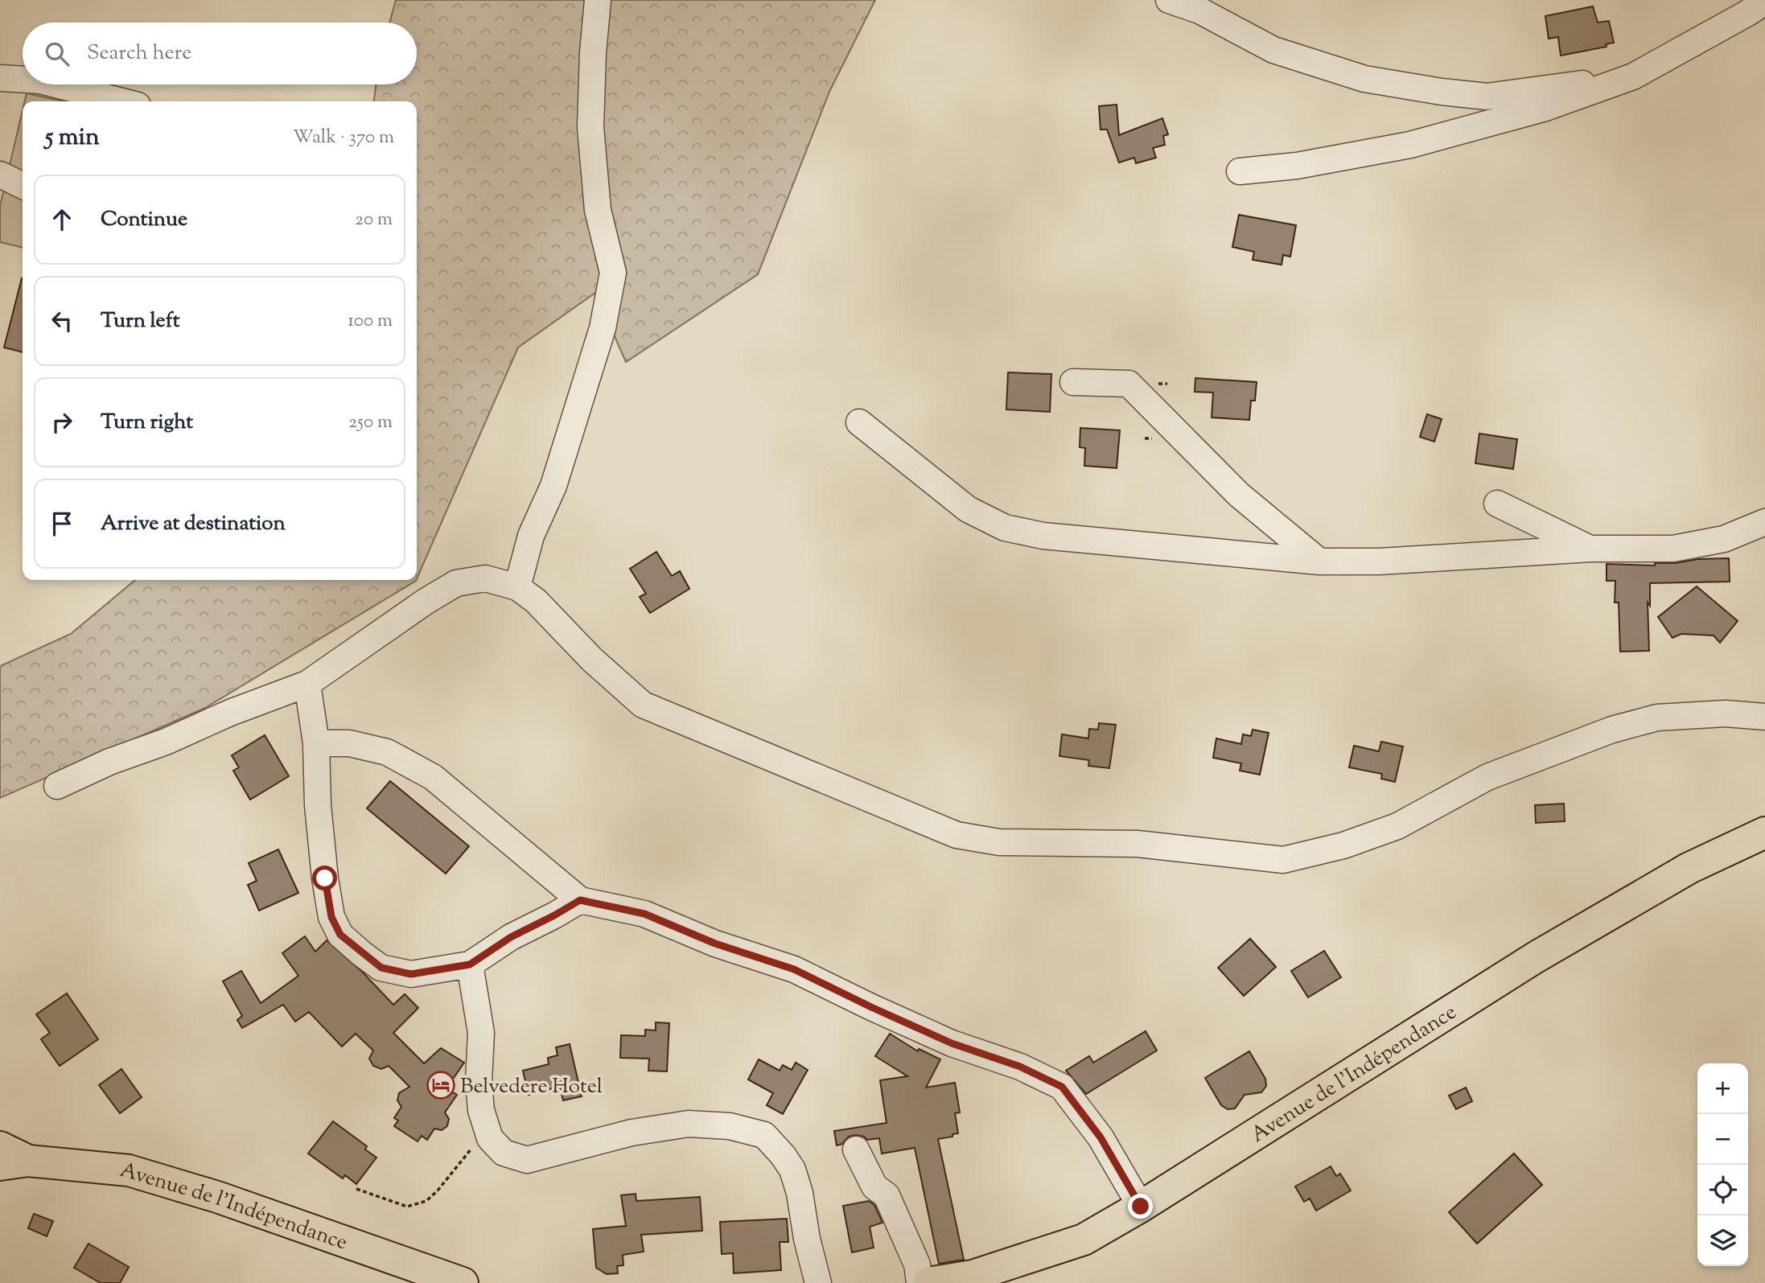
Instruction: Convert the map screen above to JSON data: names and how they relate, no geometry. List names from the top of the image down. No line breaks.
{"streets":{"main road":["Avenue de l'Indépendance"]},"places":{"hotel":["Belvedere Hotel"]},"page":{"search":"Search here","heading":["5 min","Walk · 370 m"],"list":[["Continue","20 m"],["Turn left","100 m"],["Turn right","250 m"],"Arrive at destination"],"map_buttons":["+","−"]}}
